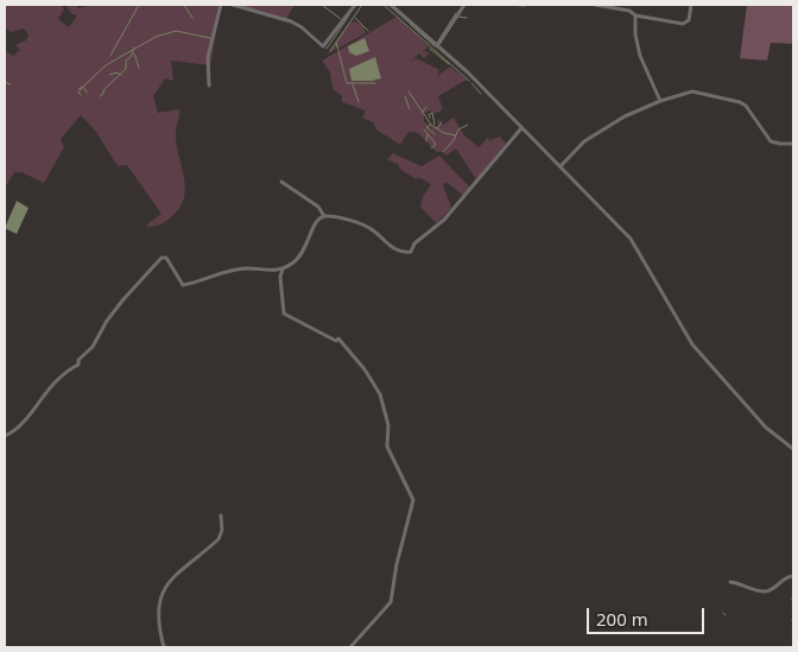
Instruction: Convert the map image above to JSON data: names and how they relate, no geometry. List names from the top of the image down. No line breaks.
{"scale_bar":"200 m"}
